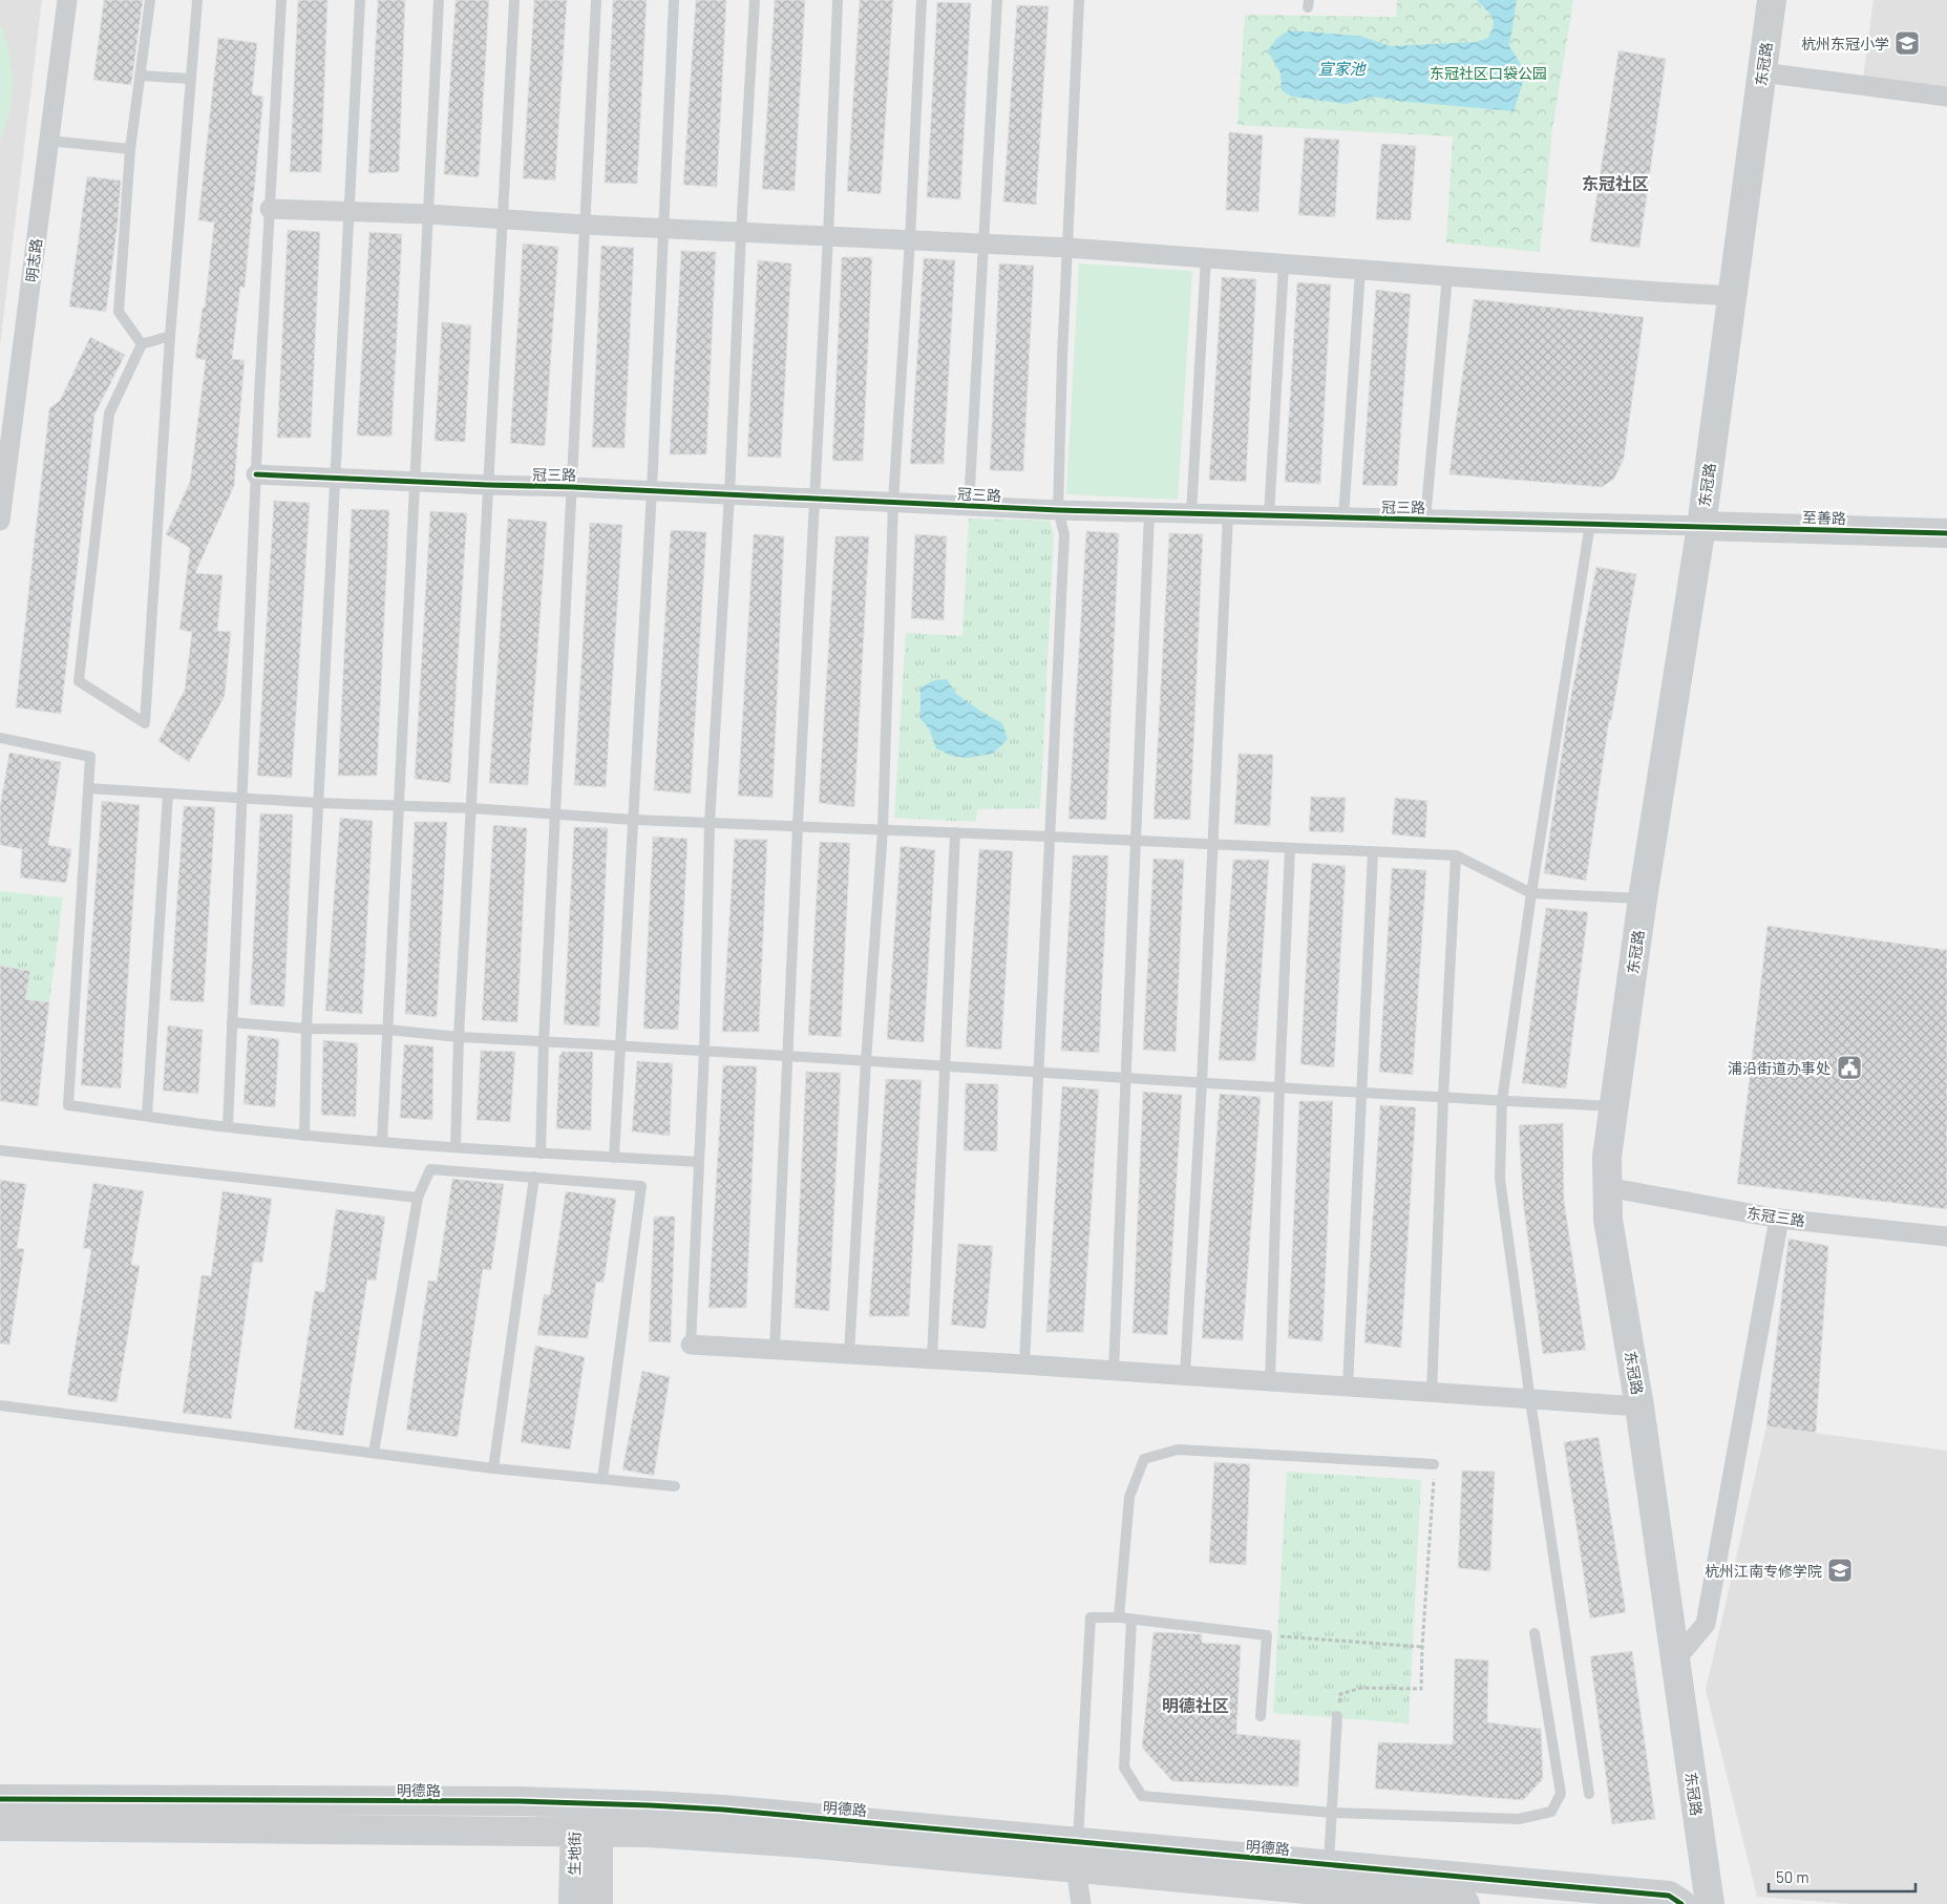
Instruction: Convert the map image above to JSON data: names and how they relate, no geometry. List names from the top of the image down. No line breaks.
{"streets":{"street":["东冠路","明志路","冠三路","至善路","东冠三路","明德路","生地街"]},"crossings":[["东冠路","冠三路"],["东冠路","至善路"],["东冠路","东冠三路"],["冠三路","至善路"],["明德路","生地街"]],"districts":["东冠社区","明德社区"],"water":["宣家池"],"parks":["东冠社区口袋公园"],"places":{"school or university":["杭州东冠小学","杭州江南专修学院"],"public building":["浦沿街道办事处"]},"scale_bar":"50 m"}
